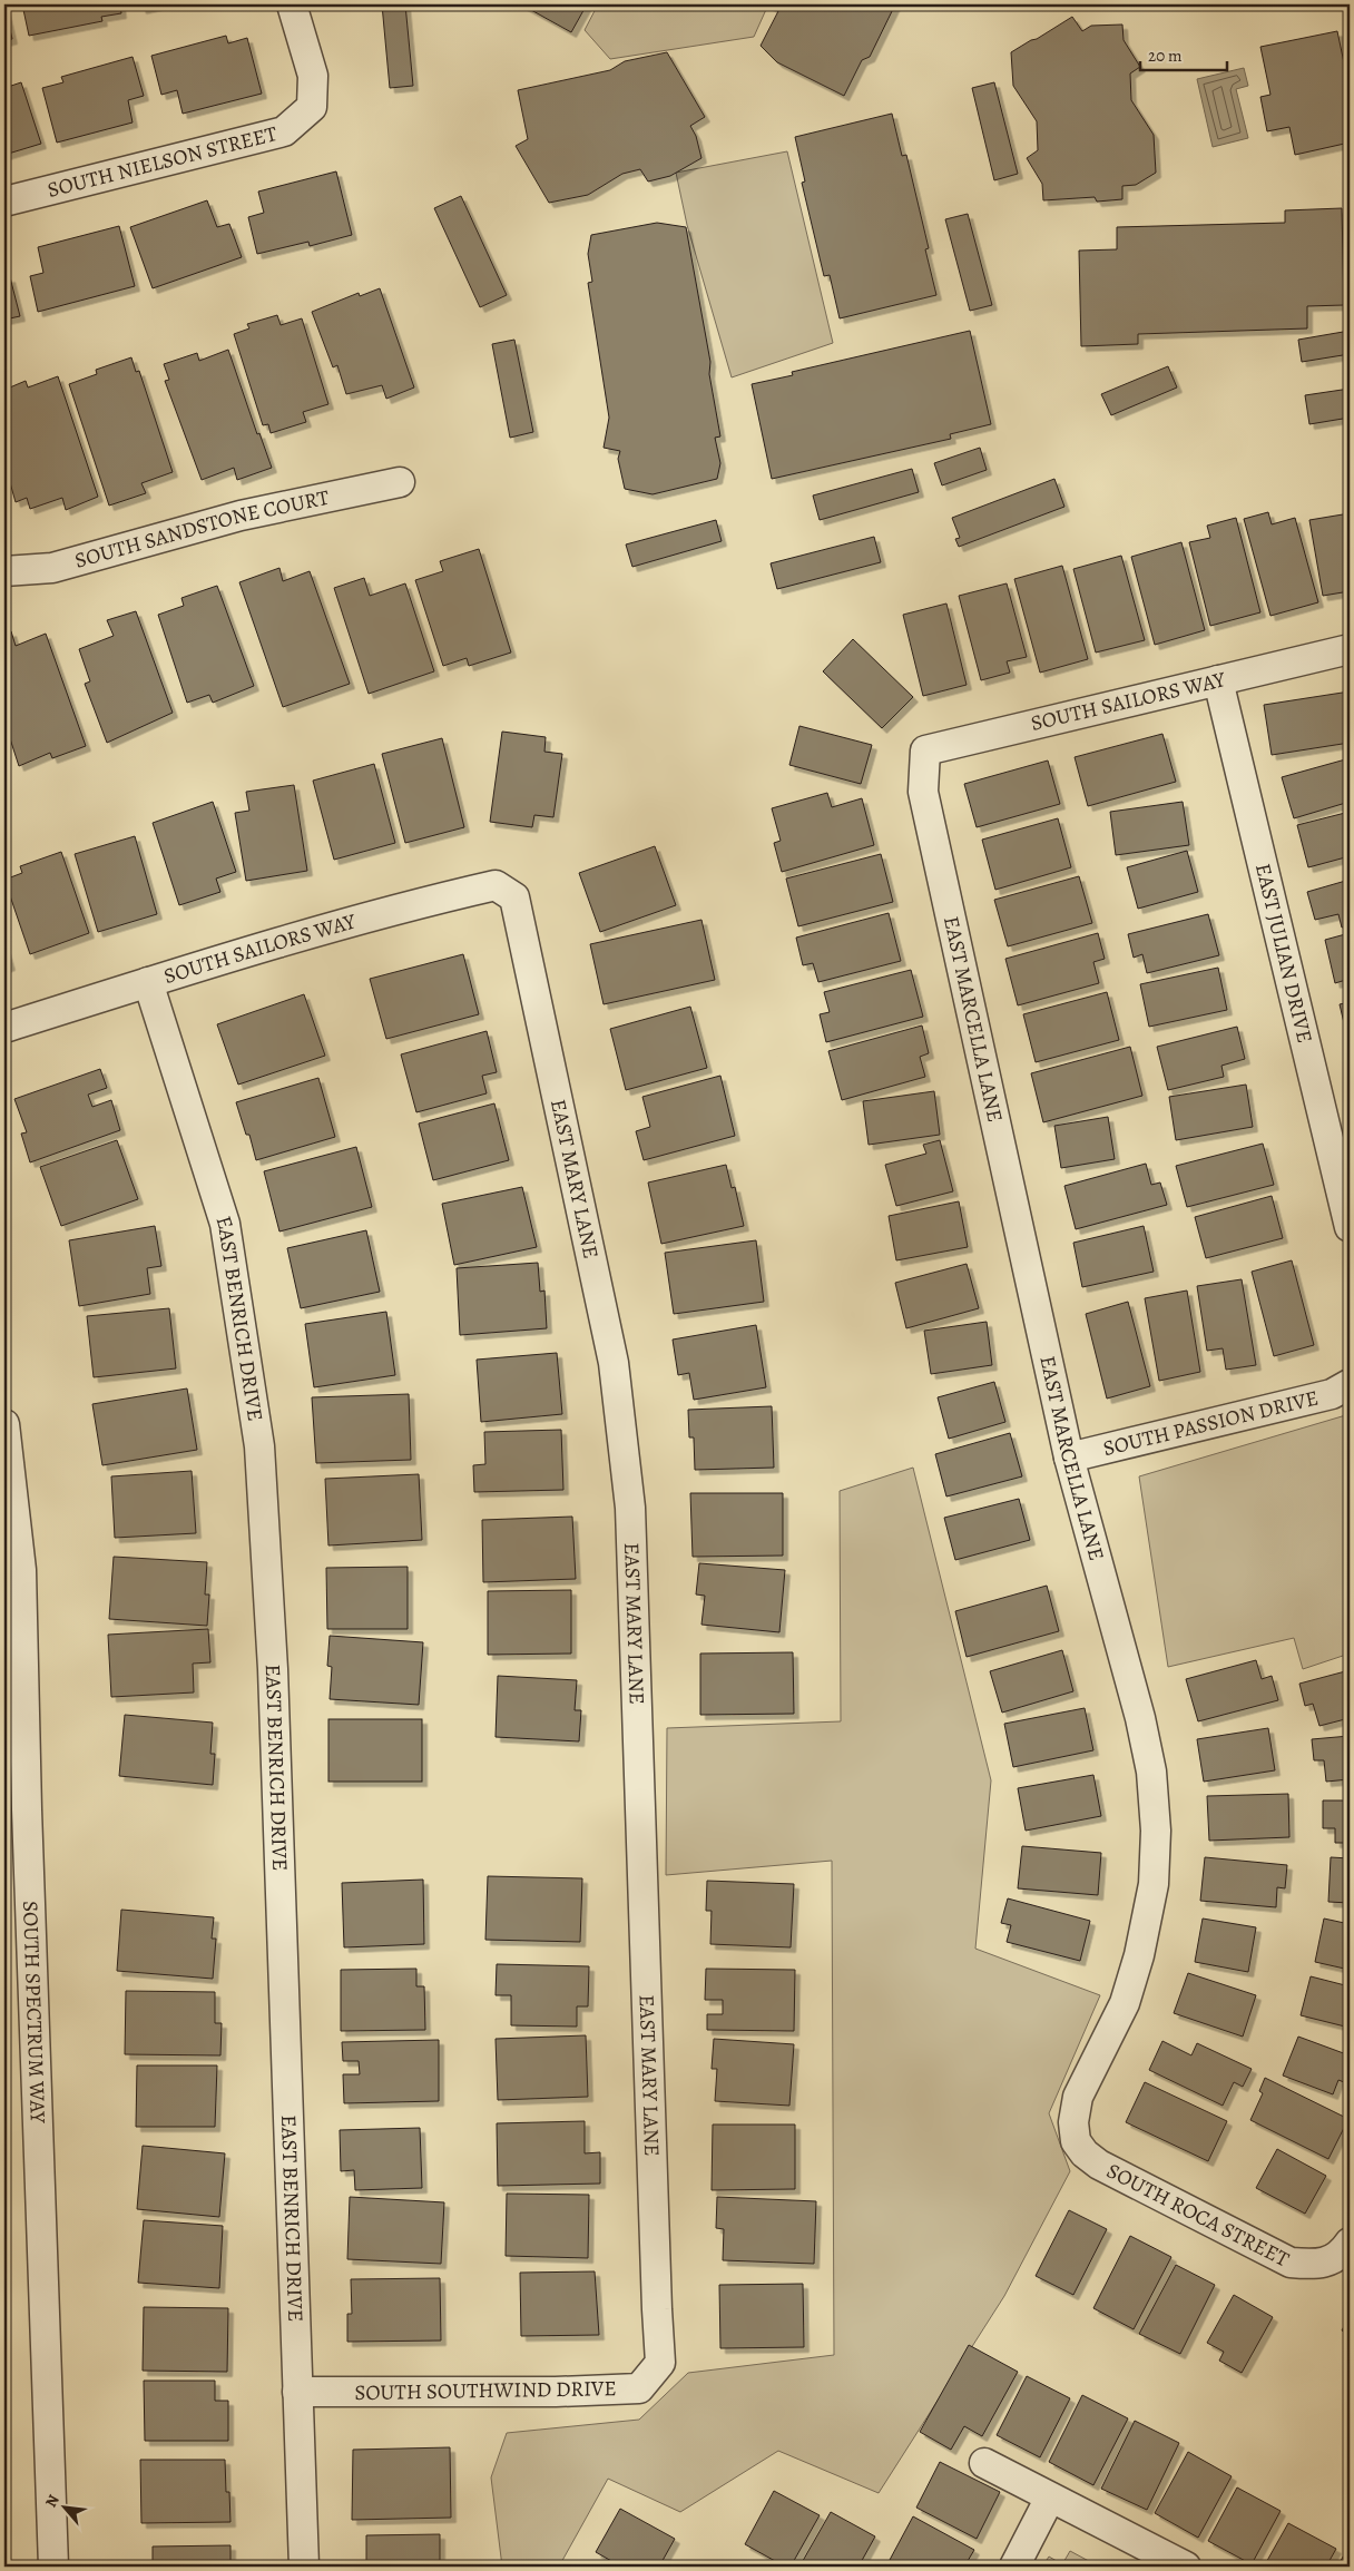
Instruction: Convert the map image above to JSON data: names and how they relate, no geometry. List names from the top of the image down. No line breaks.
{"streets":{"street":["SOUTH NIELSON STREET","SOUTH SANDSTONE COURT","SOUTH SAILORS WAY","EAST JULIAN DRIVE","EAST MARCELLA LANE","EAST MARY LANE","EAST BENRICH DRIVE","SOUTH PASSION DRIVE","SOUTH SPECTRUM WAY","SOUTH ROCA STREET","SOUTH SOUTHWIND DRIVE"]},"crossings":[["SOUTH SAILORS WAY","EAST JULIAN DRIVE"],["SOUTH SAILORS WAY","EAST MARCELLA LANE"],["SOUTH SAILORS WAY","EAST MARY LANE"],["SOUTH SAILORS WAY","EAST BENRICH DRIVE"],["EAST MARCELLA LANE","SOUTH PASSION DRIVE"],["EAST MARCELLA LANE","SOUTH ROCA STREET"],["EAST MARY LANE","SOUTH SOUTHWIND DRIVE"],["EAST BENRICH DRIVE","SOUTH SOUTHWIND DRIVE"]],"scale_bar":"20 m","north":"top left"}
